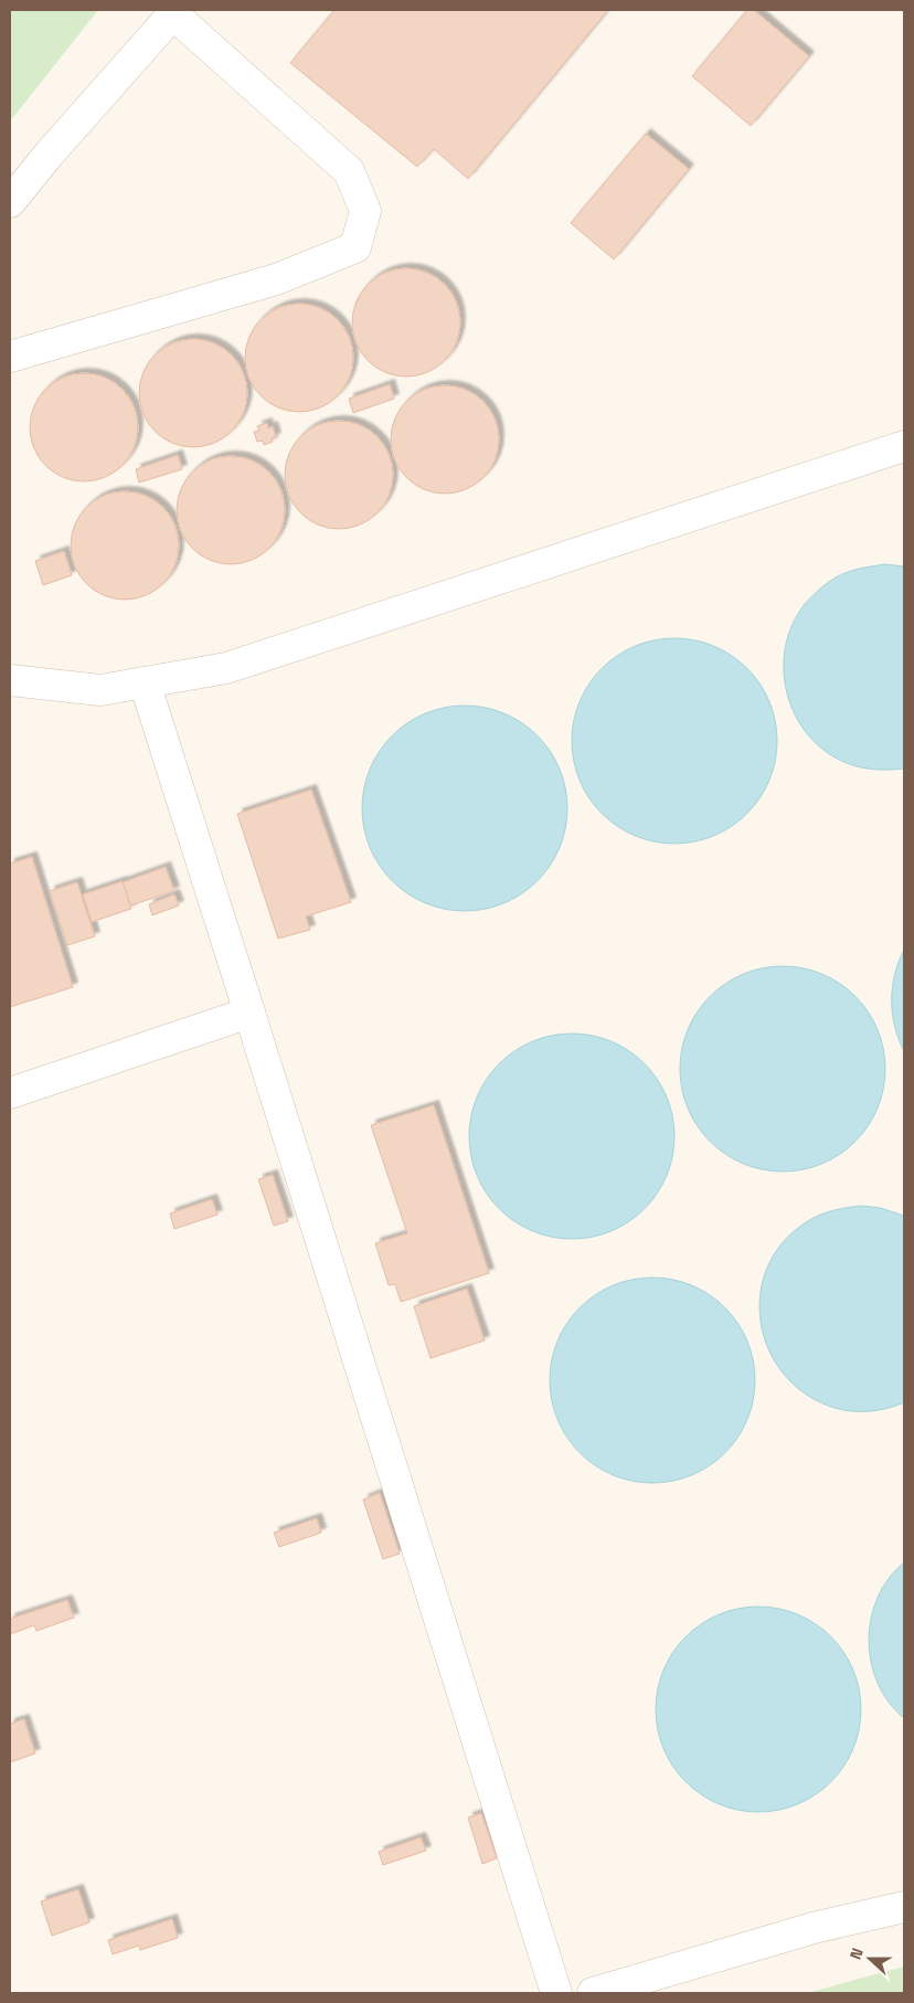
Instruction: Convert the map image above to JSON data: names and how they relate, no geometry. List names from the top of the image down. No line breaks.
{"north":"left"}
